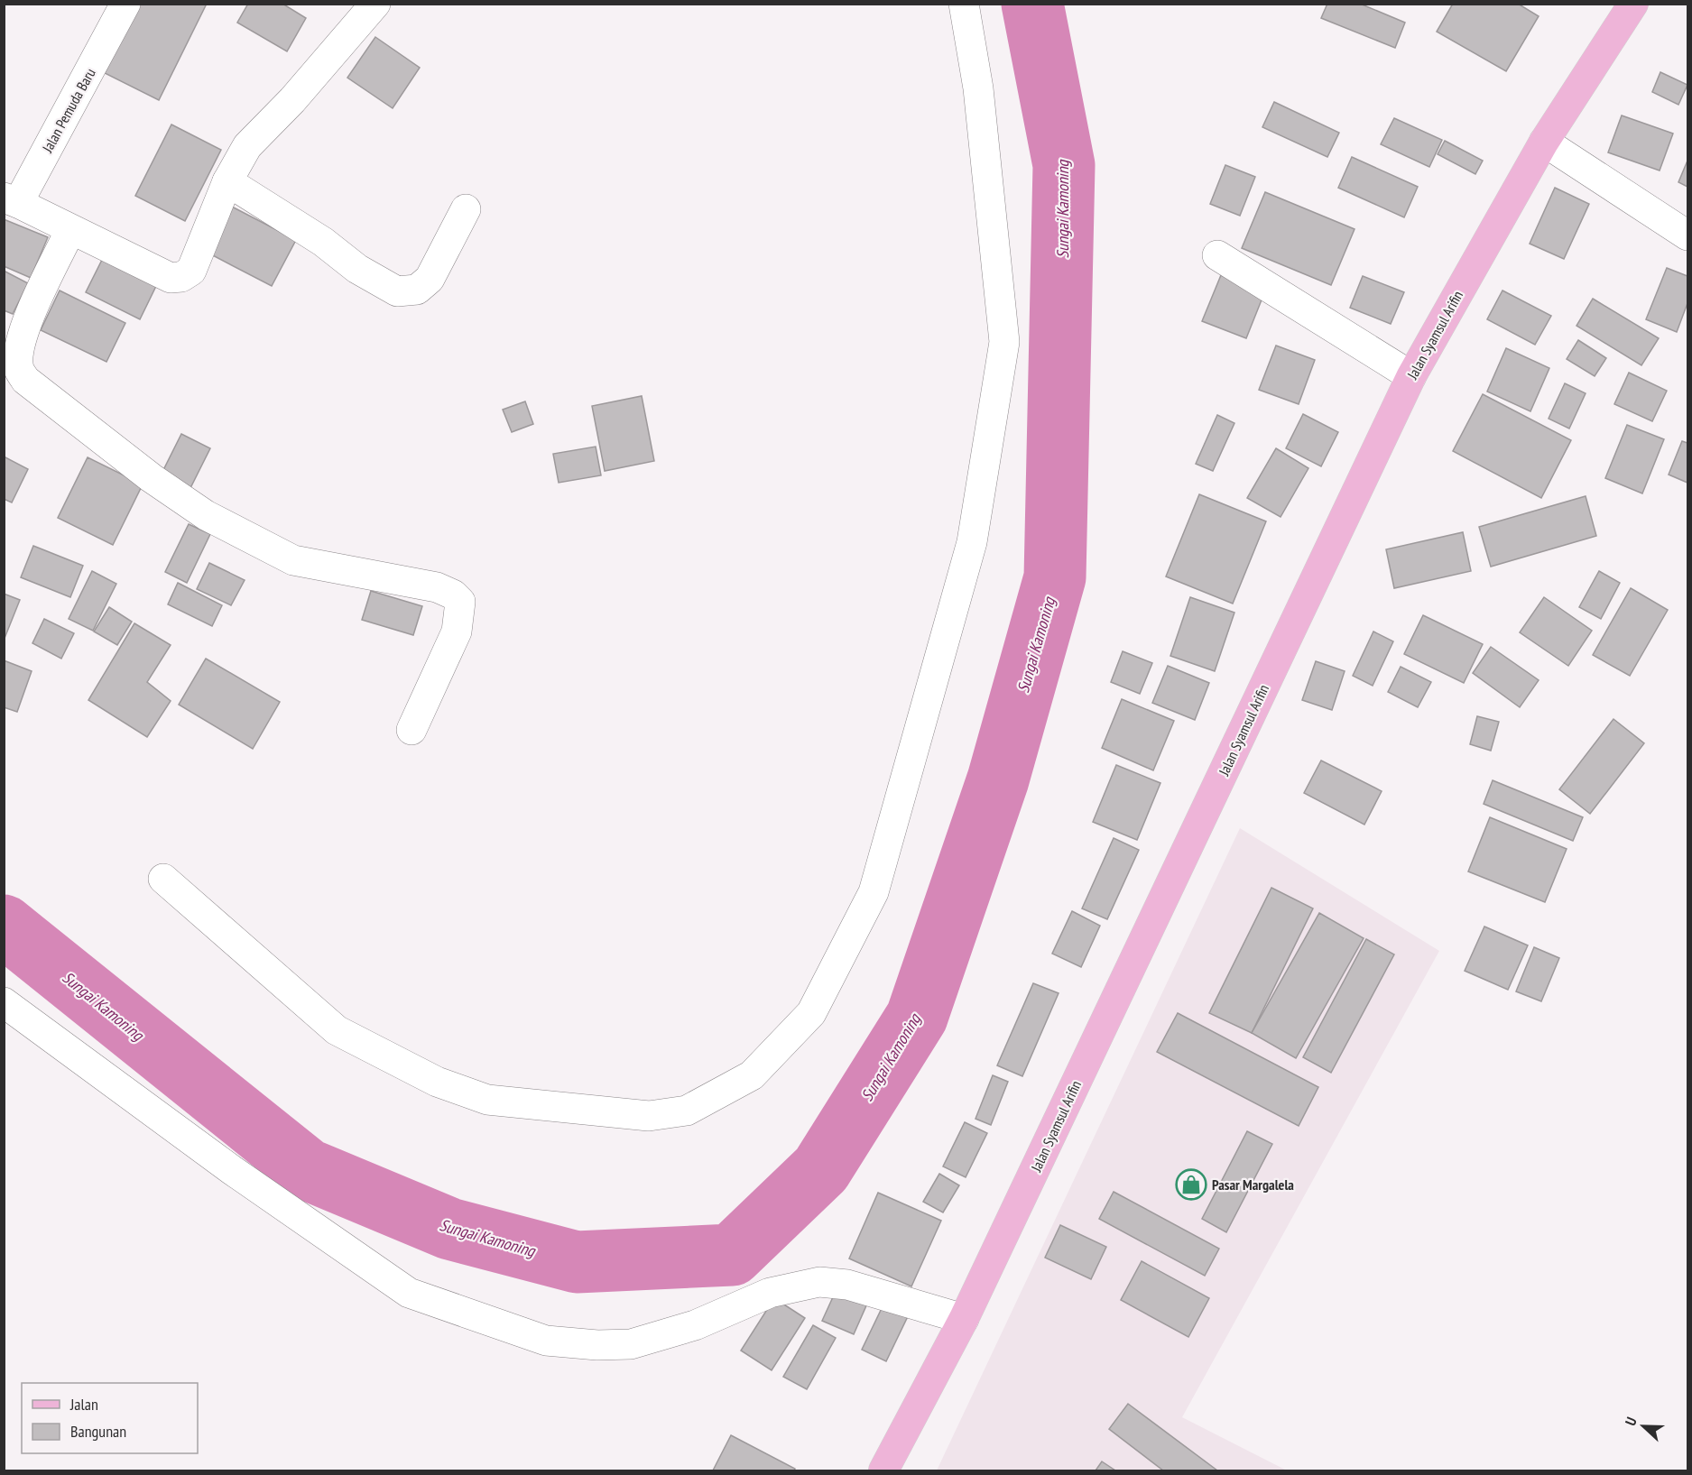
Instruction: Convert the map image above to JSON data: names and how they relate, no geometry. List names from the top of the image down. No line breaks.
{"streets":{"main road":["Jalan Syamsul Arifin"],"street":["Jalan Pemuda Baru"]},"water":["Sungai Kamoning"],"places":{"shop":["Pasar Margalela"]},"legend":["Jalan","Bangunan"],"north":"left"}
